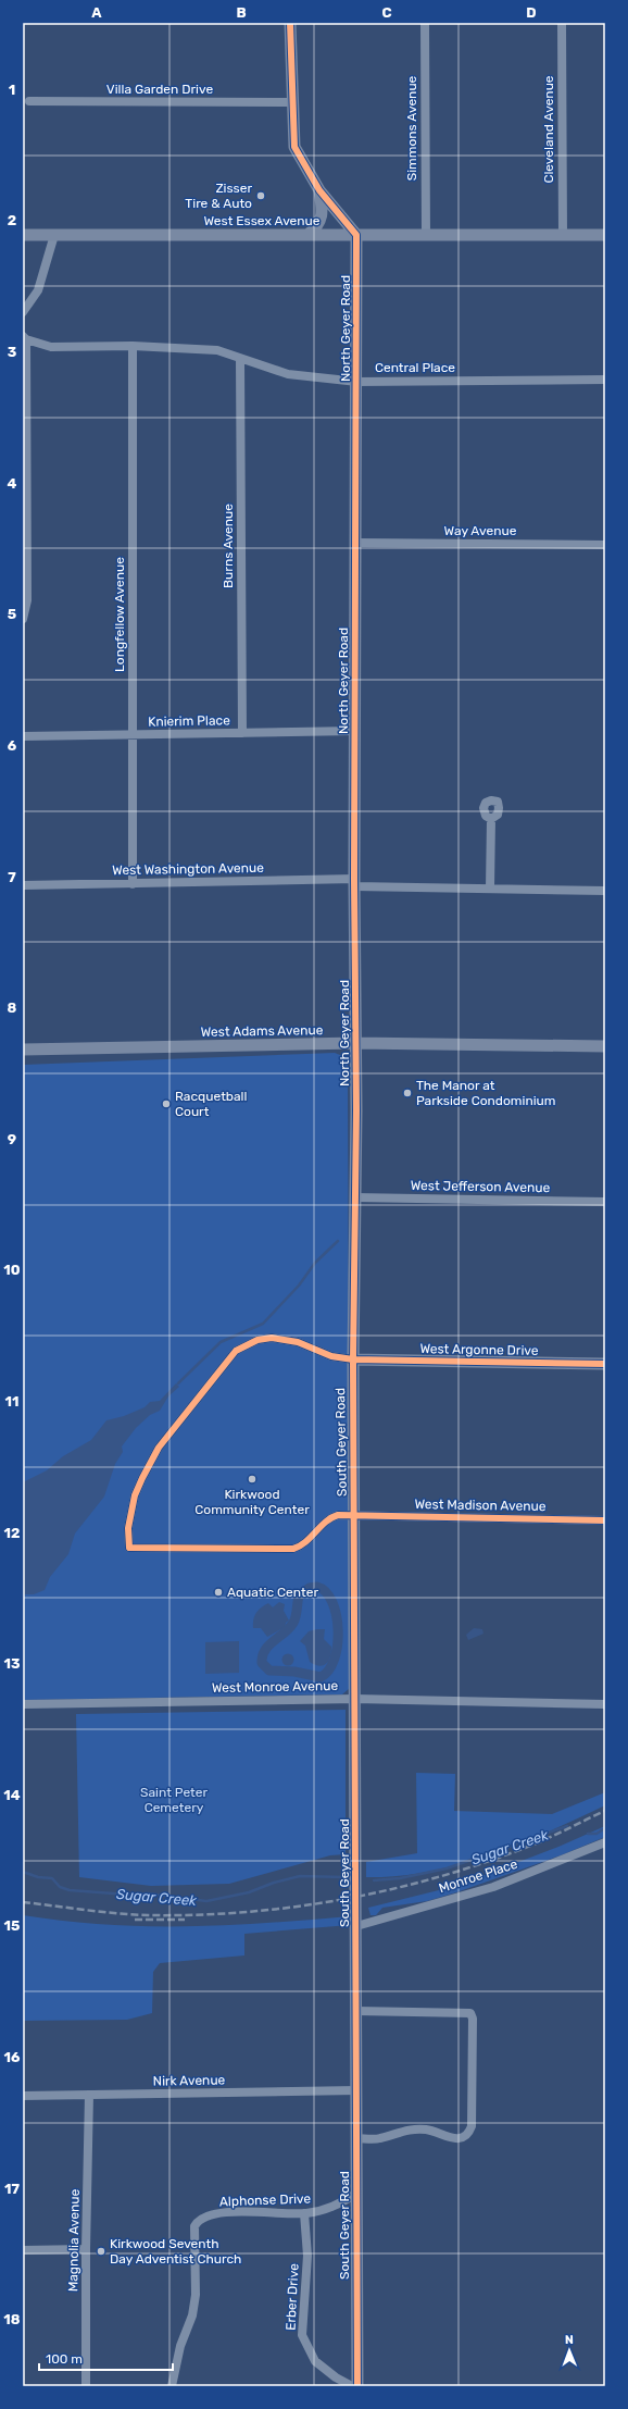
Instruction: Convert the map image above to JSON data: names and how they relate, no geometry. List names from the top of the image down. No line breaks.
{"streets":{"street":["Villa Garden Drive","Simmons Avenue","Cleveland Avenue","West Essex Avenue","North Geyer Road","Central Place","Way Avenue","Burns Avenue","Longfellow Avenue","Knierim Place","West Washington Avenue","West Adams Avenue","West Jefferson Avenue","West Argonne Drive","South Geyer Road","West Madison Avenue","West Monroe Avenue","Monroe Place","Nirk Avenue","Alphonse Drive","Magnolia Avenue","Erber Drive"]},"crossings":[["Simmons Avenue","West Essex Avenue"],["Cleveland Avenue","West Essex Avenue"],["West Essex Avenue","North Geyer Road"],["North Geyer Road","Central Place"],["North Geyer Road","Way Avenue"],["North Geyer Road","Knierim Place"],["North Geyer Road","West Washington Avenue"],["North Geyer Road","West Adams Avenue"],["North Geyer Road","West Jefferson Avenue"],["North Geyer Road","West Argonne Drive"],["North Geyer Road","South Geyer Road"],["North Geyer Road","West Madison Avenue"],["Central Place","Burns Avenue"],["Central Place","Longfellow Avenue"],["Burns Avenue","Knierim Place"],["Longfellow Avenue","Knierim Place"],["Longfellow Avenue","West Washington Avenue"],["West Argonne Drive","South Geyer Road"],["West Argonne Drive","West Madison Avenue"],["South Geyer Road","West Madison Avenue"],["South Geyer Road","West Monroe Avenue"],["South Geyer Road","Monroe Place"],["South Geyer Road","Nirk Avenue"],["South Geyer Road","Alphonse Drive"],["South Geyer Road","Erber Drive"],["Nirk Avenue","Magnolia Avenue"],["Alphonse Drive","Erber Drive"]],"water":["Sugar Creek"],"parks":["Saint Peter Cemetery"],"places":["Zisser Tire & Auto","The Manor at Parkside Condominium","Racquetball Court","Kirkwood Community Center","Aquatic Center","Kirkwood Seventh Day Adventist Church"],"scale_bar":"100 m","north":"top","grid":{"columns":["A","B","C","D"],"rows":["1","2","3","4","5","6","7","8","9","10","11","12","13","14","15","16","17","18"]}}
